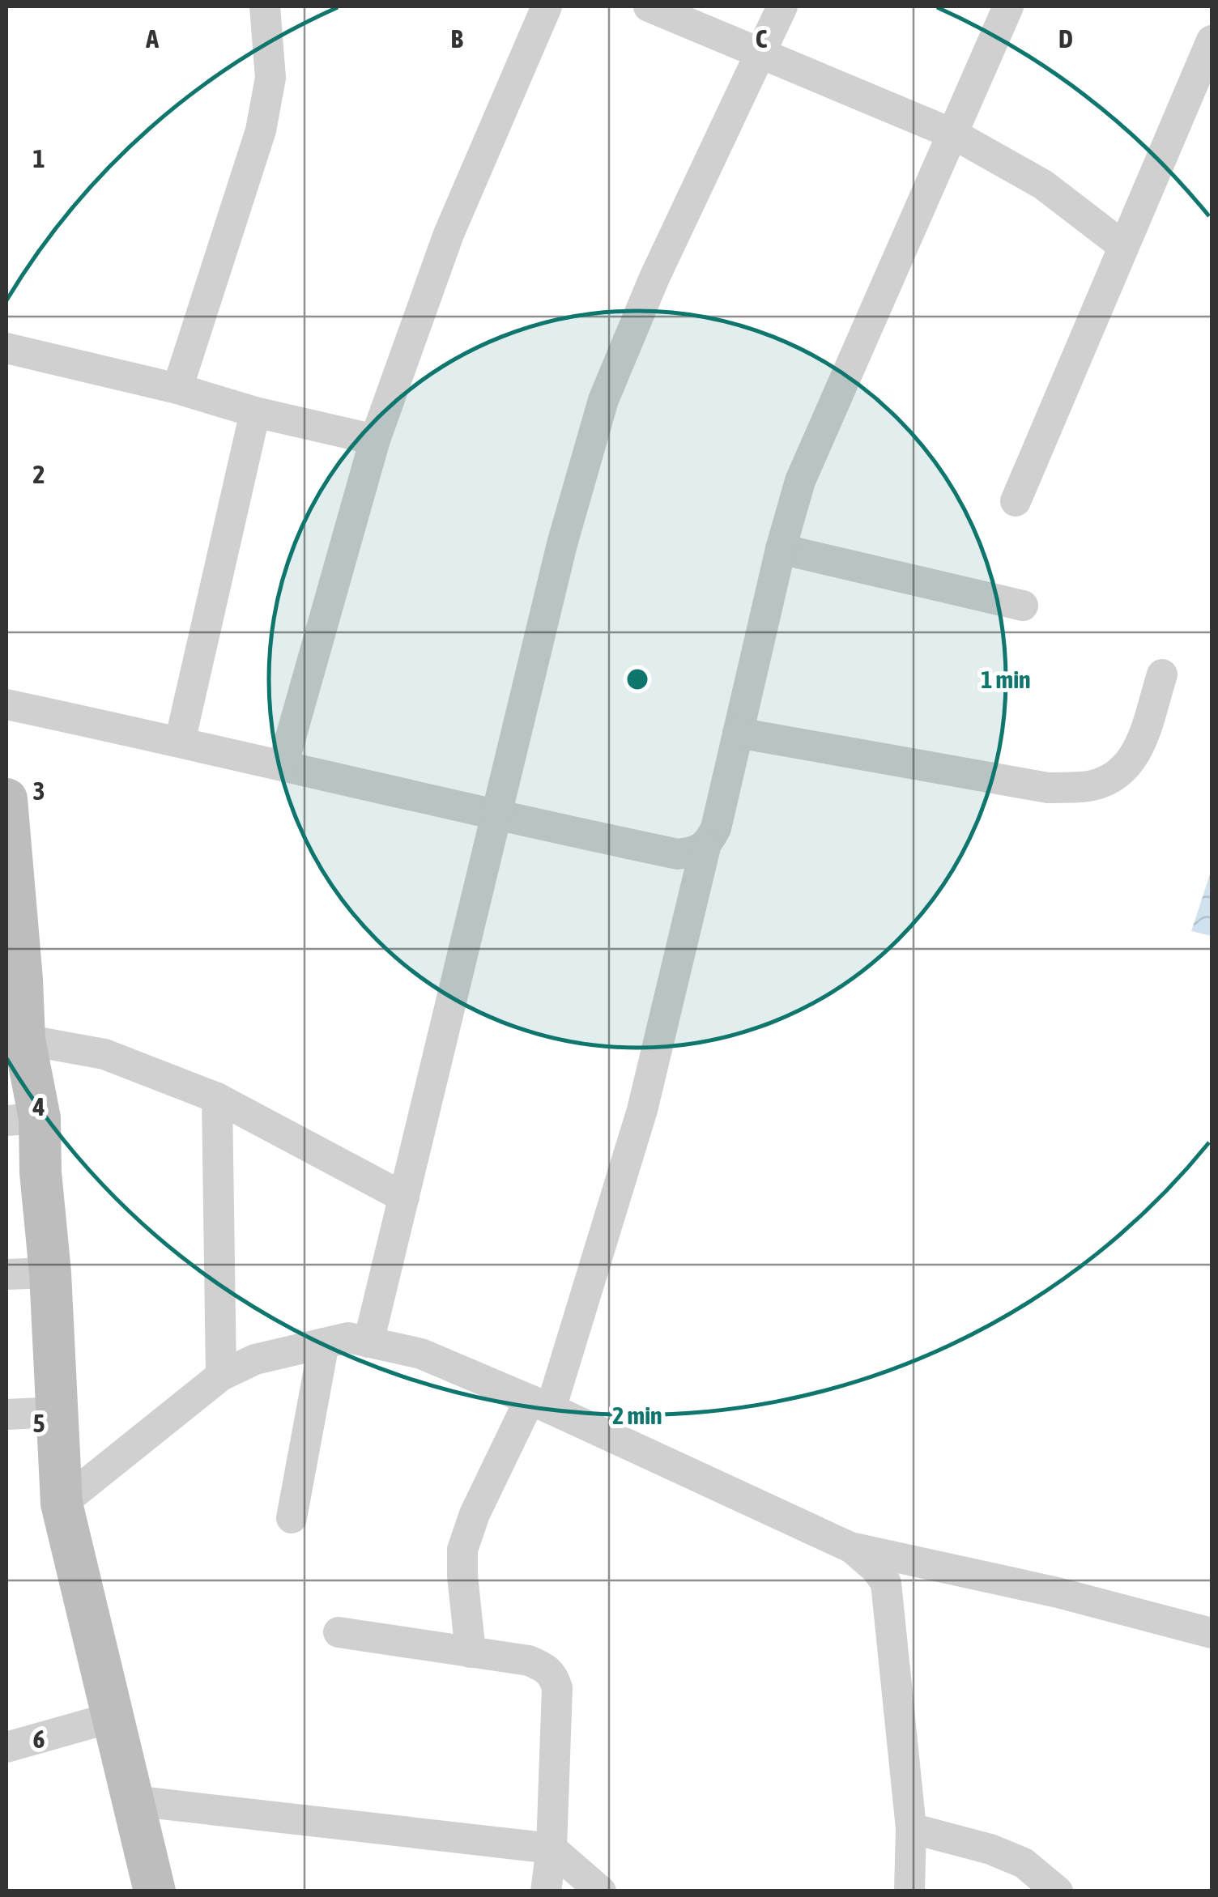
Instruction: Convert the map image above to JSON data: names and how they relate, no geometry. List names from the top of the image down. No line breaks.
{"grid":{"columns":["A","B","C","D"],"rows":["1","2","3","4","5","6"]},"rings":["1 min","2 min"]}
